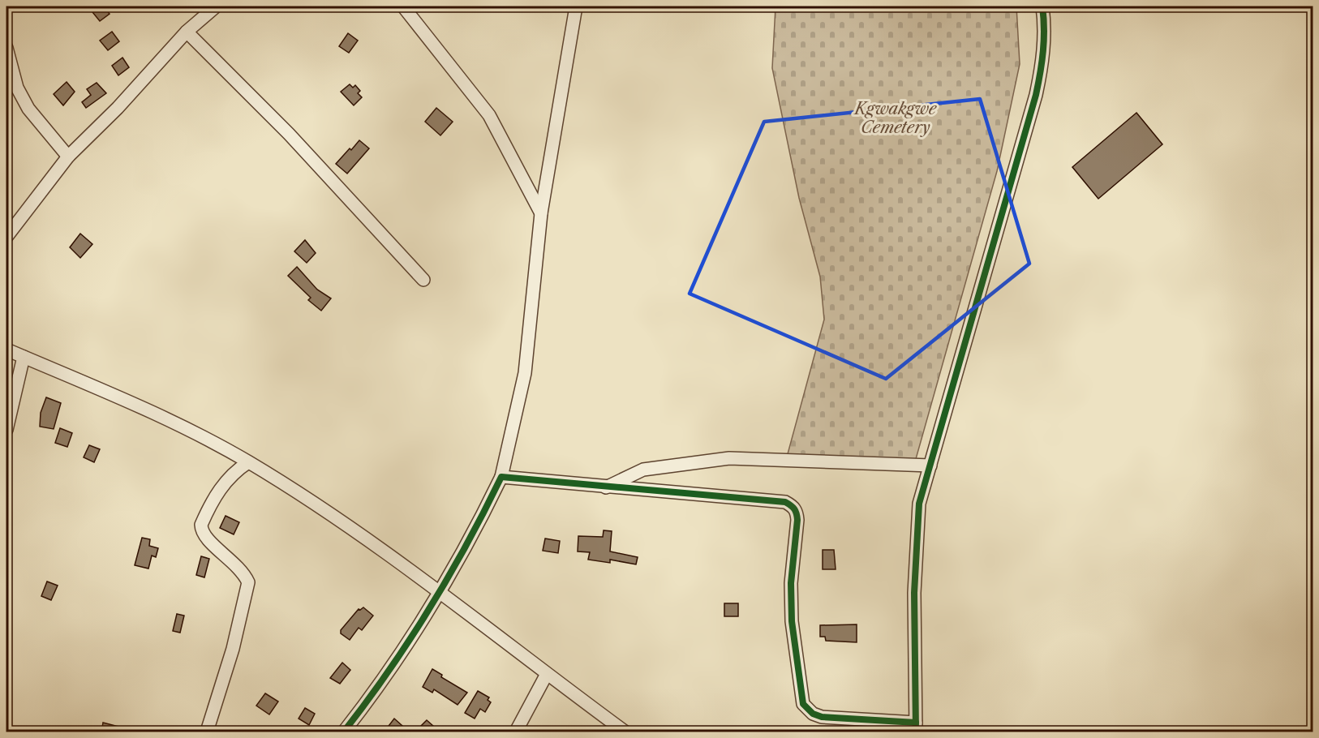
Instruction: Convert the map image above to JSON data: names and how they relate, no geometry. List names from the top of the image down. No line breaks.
{"parks":["Kgwakgwe Cemetery"]}
